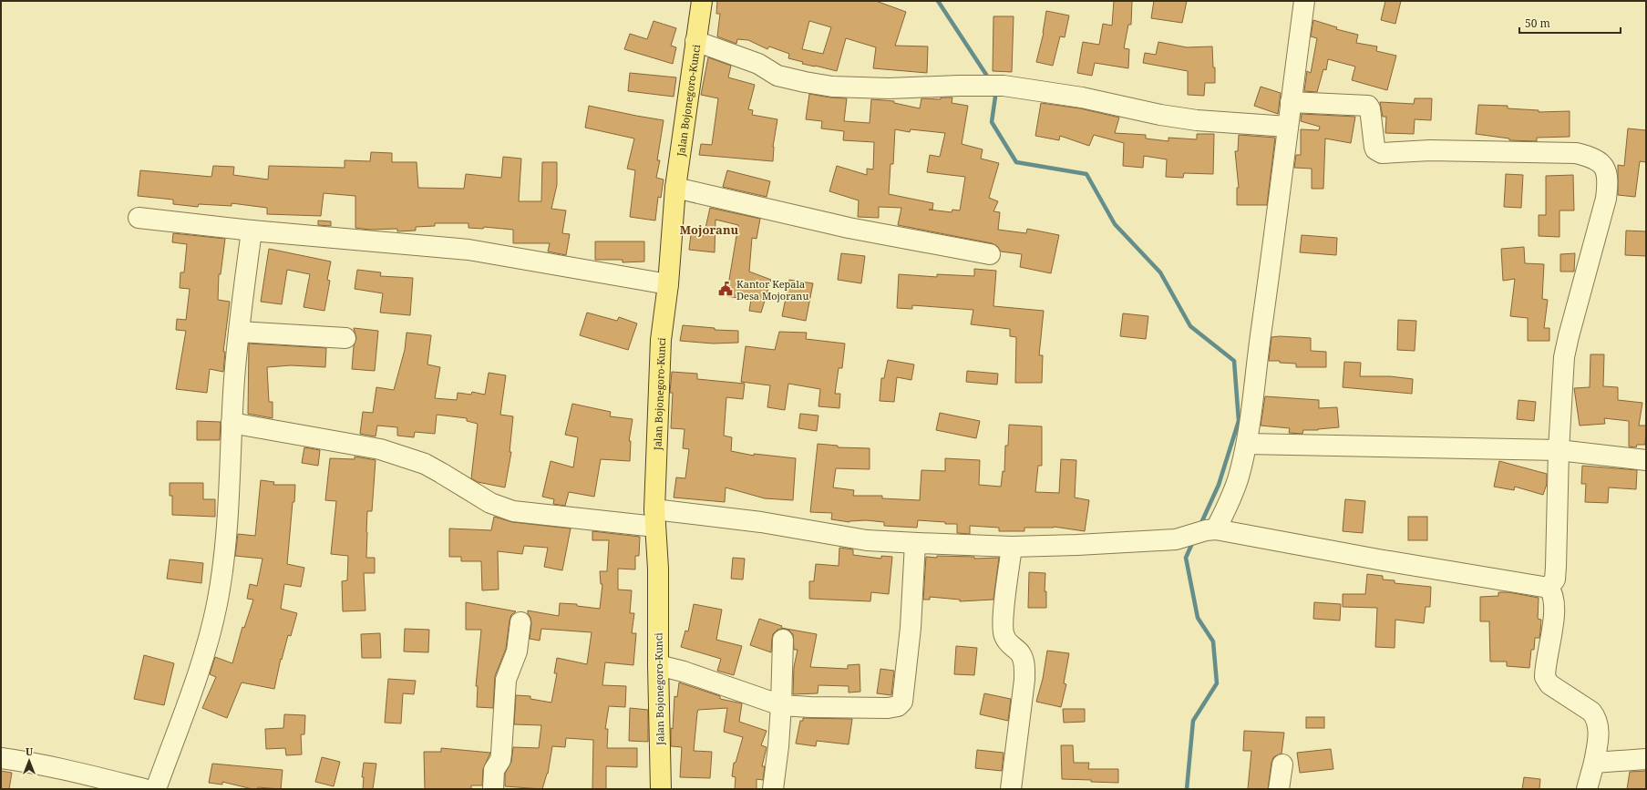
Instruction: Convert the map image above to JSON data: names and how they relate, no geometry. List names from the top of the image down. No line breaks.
{"streets":{"main road":["Jalan Bojonegoro-Kunci"]},"districts":["Mojoranu"],"places":{"public building":["Kantor Kepala Desa Mojoranu"]},"scale_bar":"50 m","north":"top"}
